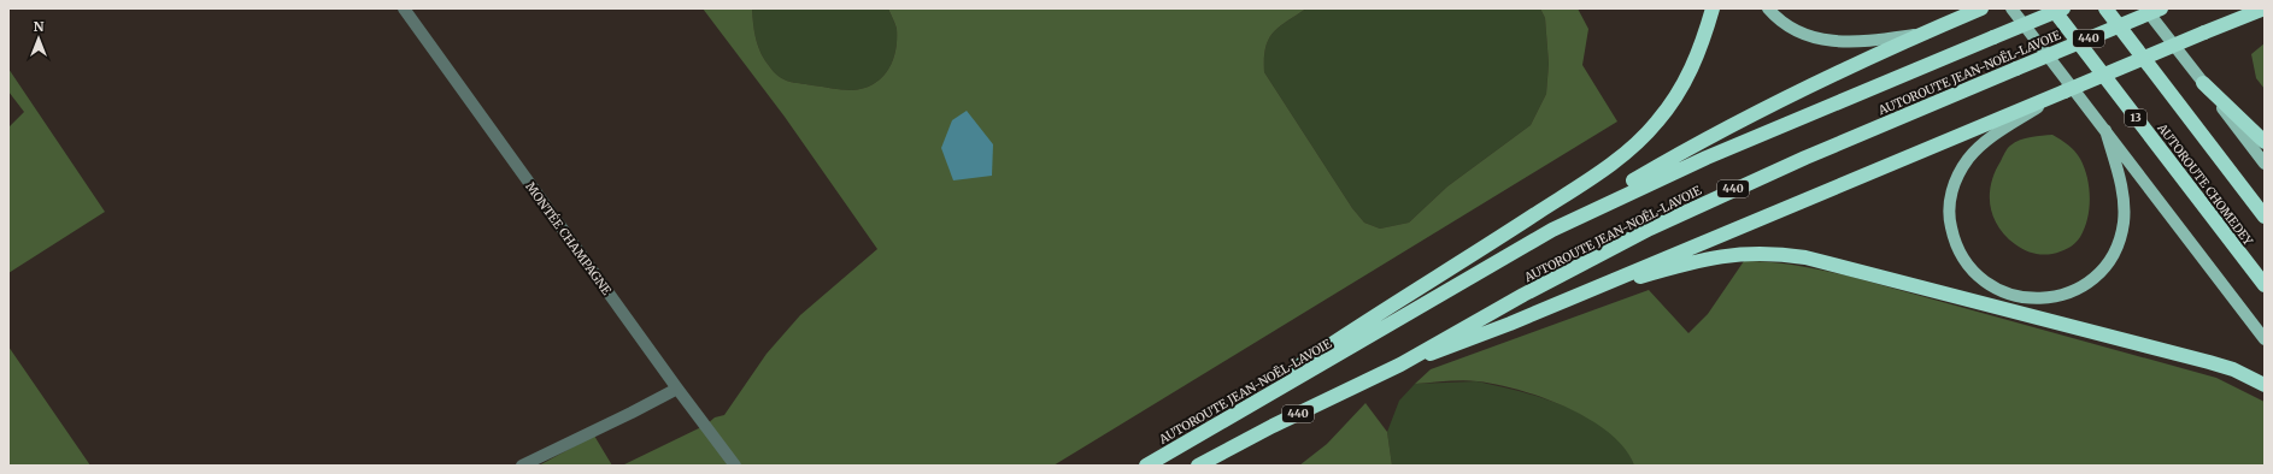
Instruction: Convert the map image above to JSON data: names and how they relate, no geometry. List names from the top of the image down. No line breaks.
{"streets":{"highway":["440","AUTOROUTE JEAN-NOËL-LAVOIE","13","AUTOROUTE CHOMEDEY"],"street":["MONTÉE CHAMPAGNE"]},"north":"top"}
